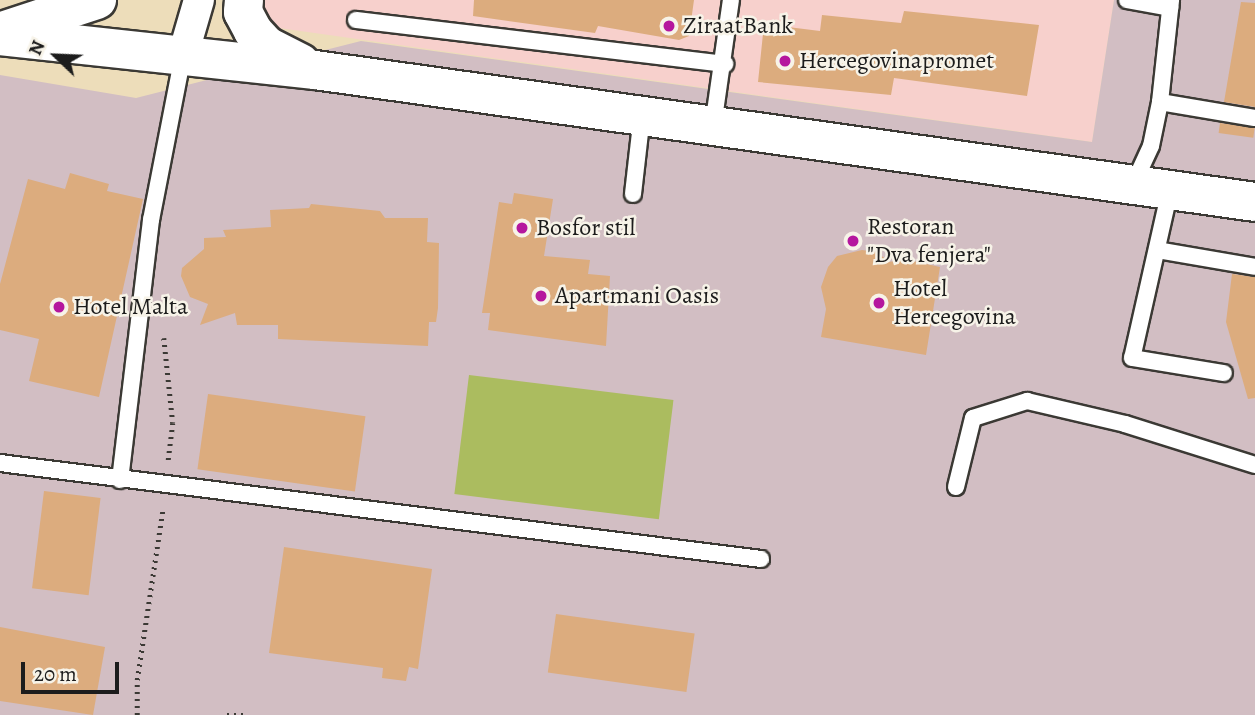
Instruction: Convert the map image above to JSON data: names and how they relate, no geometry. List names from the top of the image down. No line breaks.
{"places":["ZiraatBank","Hercegovinapromet","Bosfor stil","Restoran \"Dva fenjera\"","Apartmani Oasis","Hotel Hercegovina","Hotel Malta"],"scale_bar":"20 m","north":"top left"}
